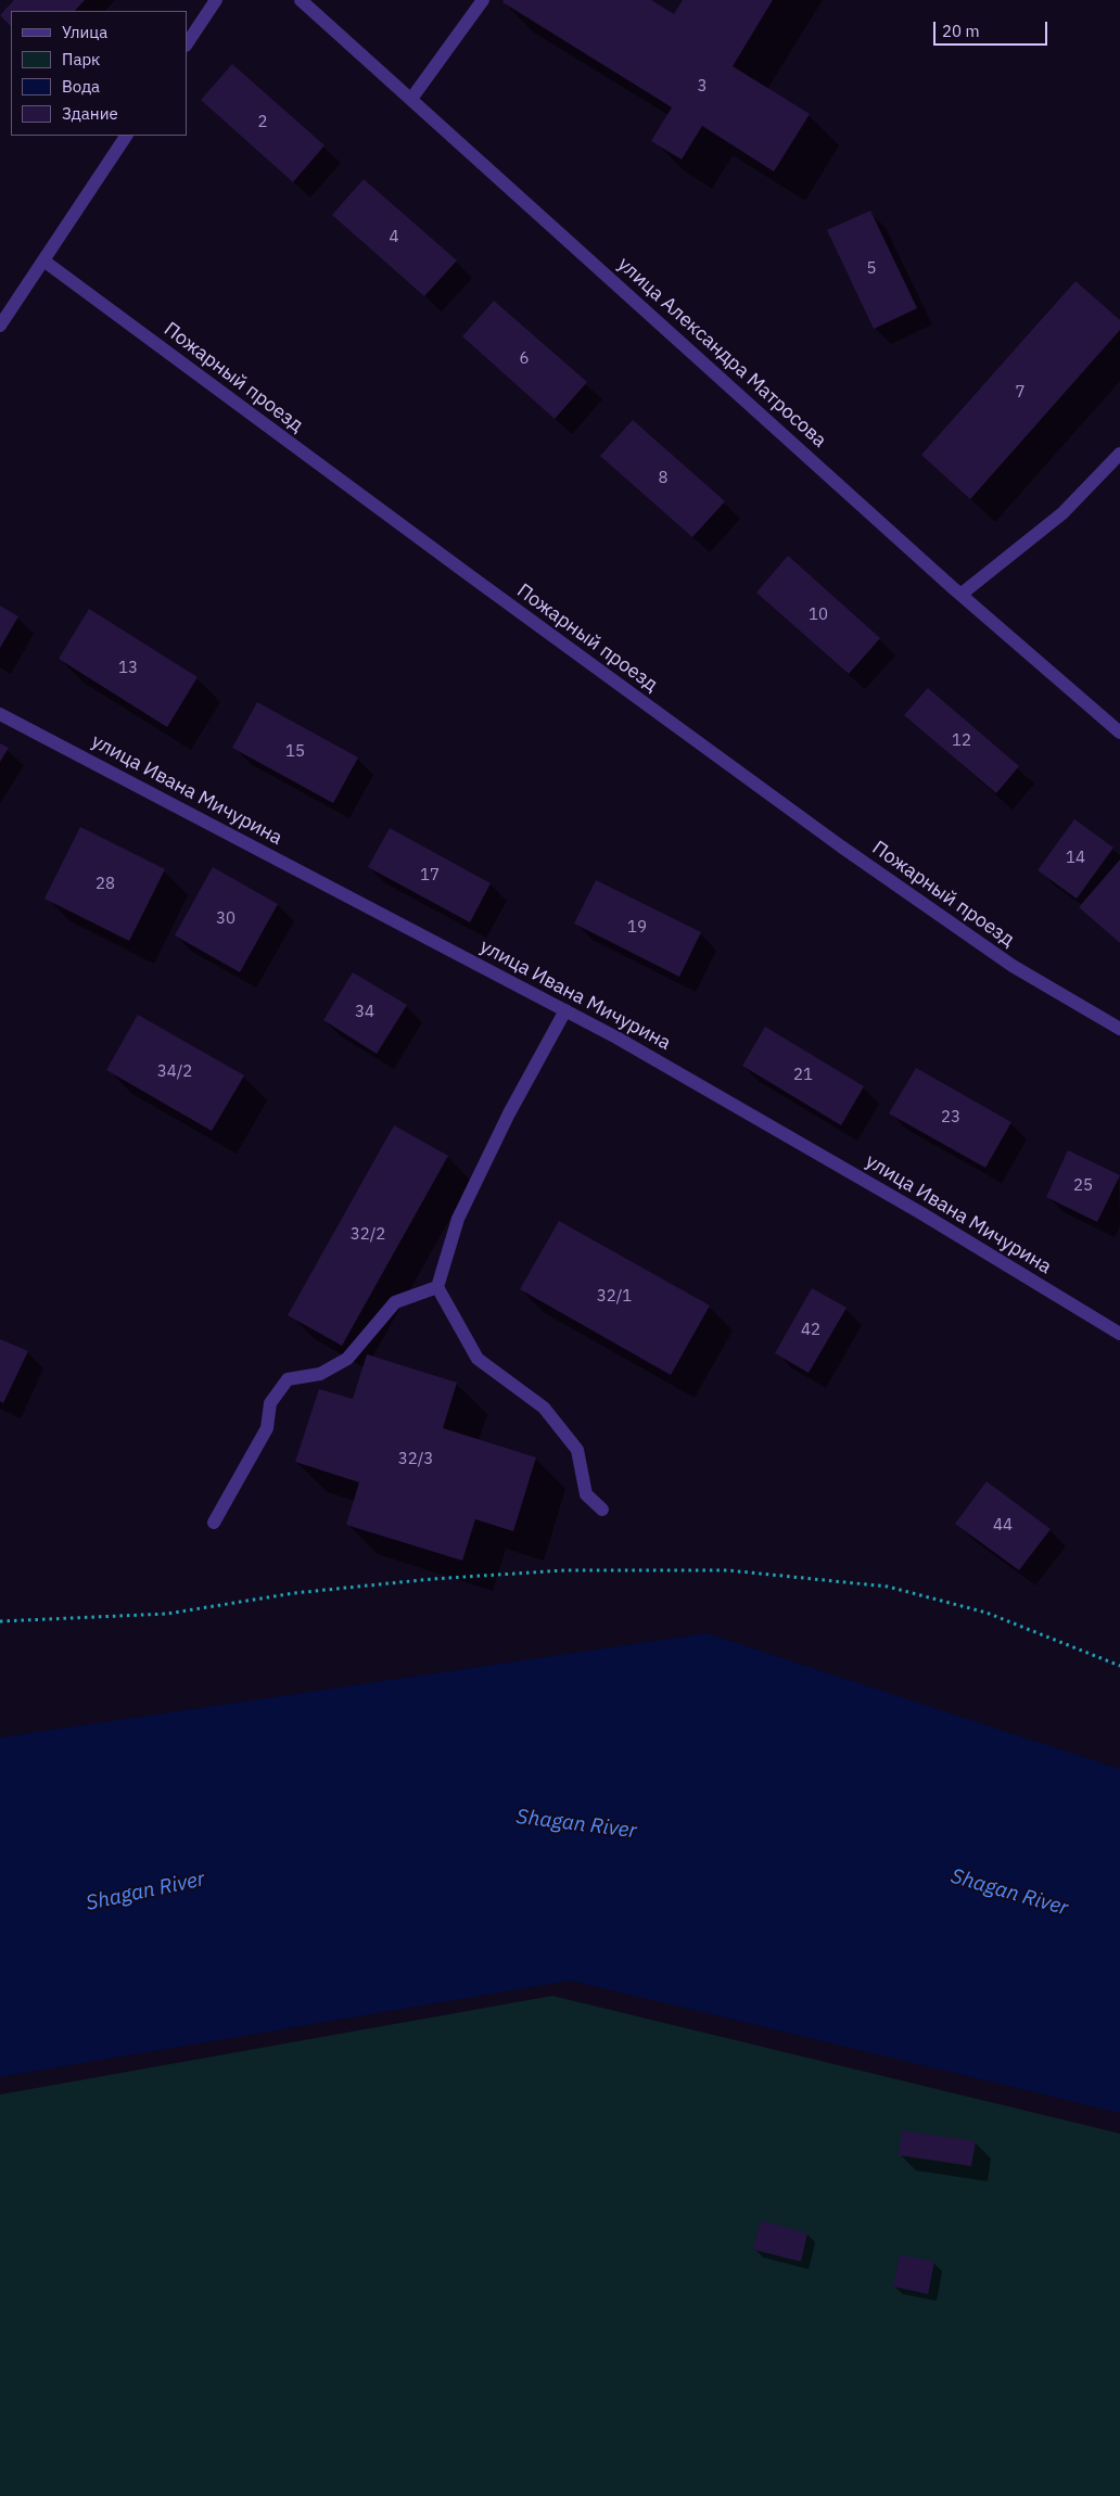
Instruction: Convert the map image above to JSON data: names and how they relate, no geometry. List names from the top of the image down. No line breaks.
{"streets":{"street":["улица Александра Матросова","Пожарный проезд","улица Ивана Мичурина"]},"water":["Shagan River"],"house_numbers":["3","2","4","5","6","7","8","10","13","12","15","14","17","28","30","19","34","34/2","21","23","25","32/2","32/1","42","32/3","44"],"legend":["Улица","Парк","Вода","Здание"],"scale_bar":"20 m"}
